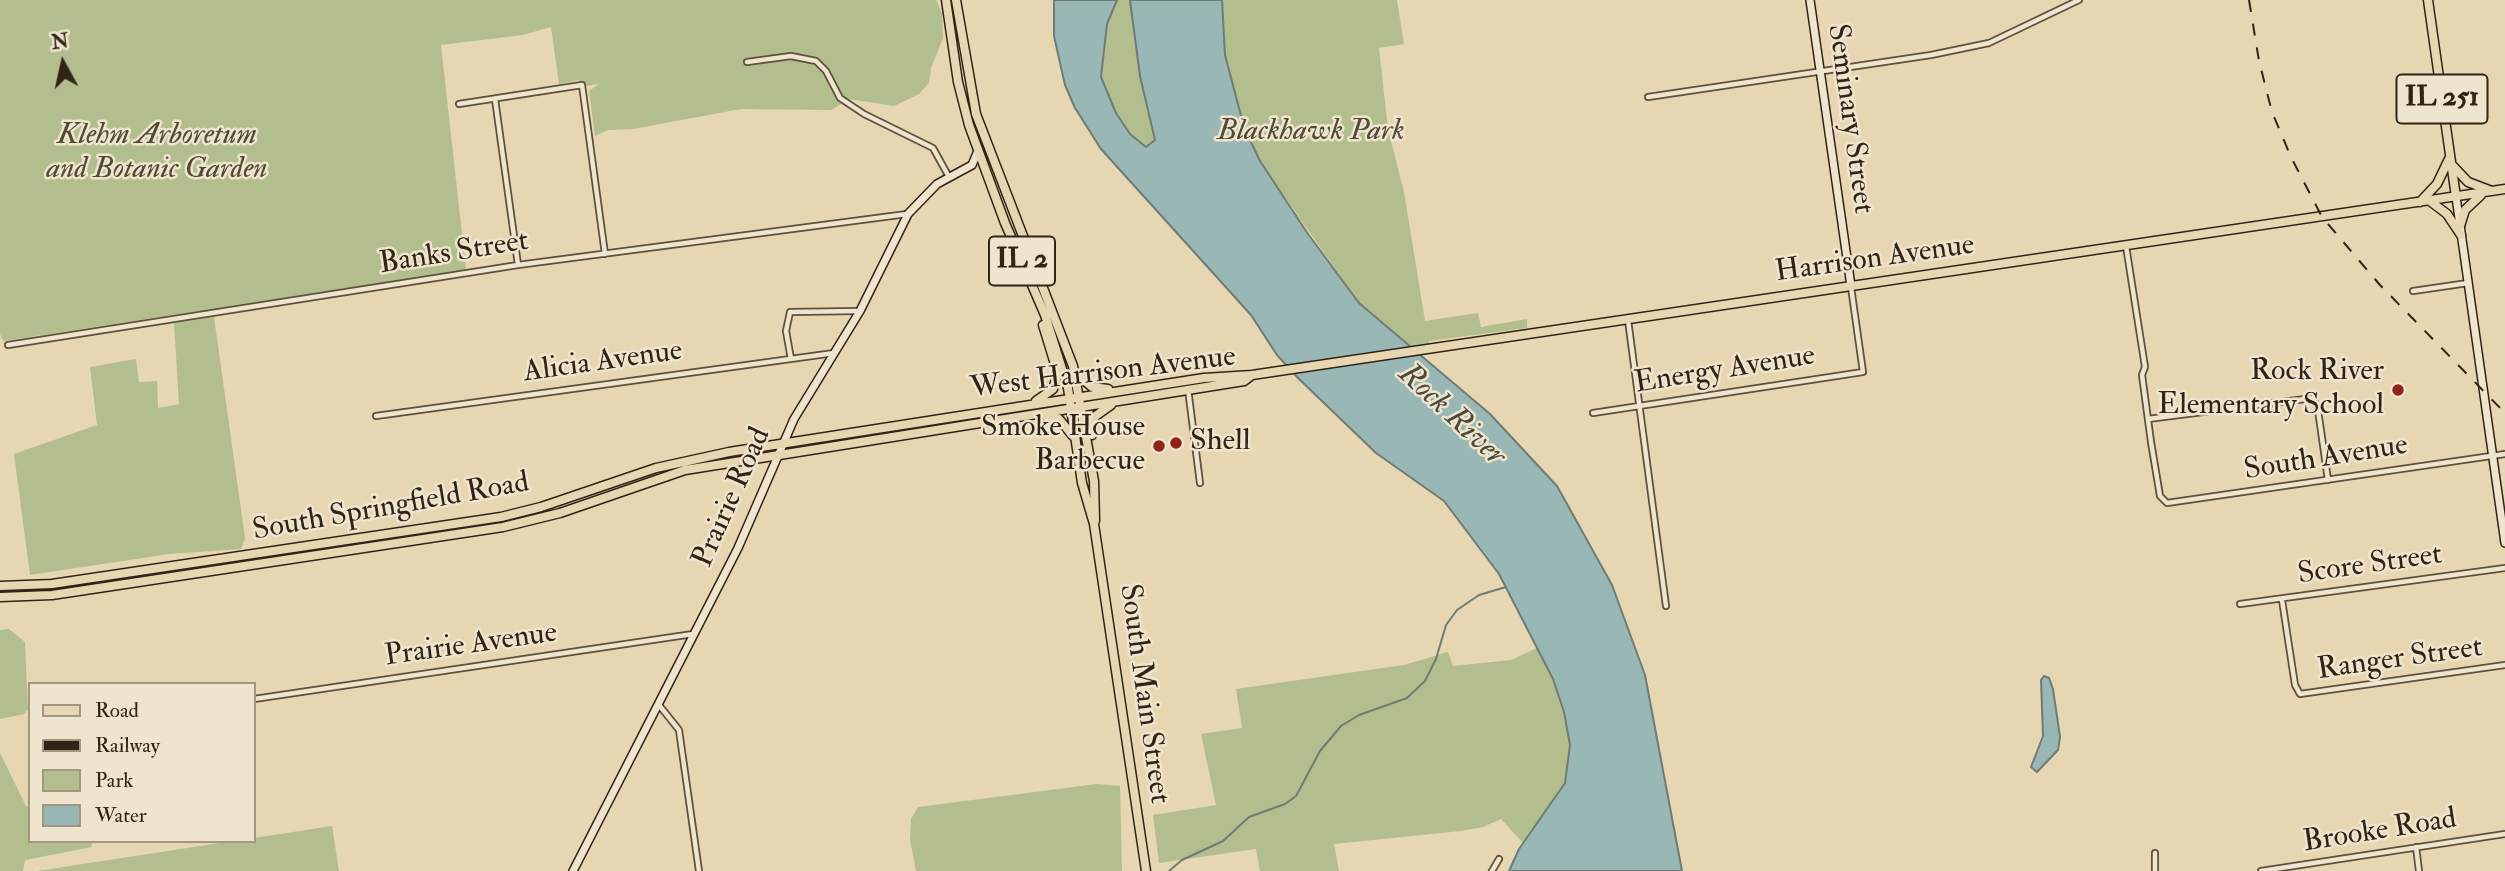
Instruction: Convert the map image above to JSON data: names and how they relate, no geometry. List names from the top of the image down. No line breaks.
{"streets":{"main road":["IL 251","Harrison Avenue","IL 2","West Harrison Avenue","South Springfield Road","South Main Street"],"street":["Seminary Street","Banks Street","Alicia Avenue","Energy Avenue","South Avenue","Prairie Road","Score Street","Prairie Avenue","Ranger Street","Brooke Road"]},"crossings":[["IL 251","Harrison Avenue"],["Seminary Street","Harrison Avenue"],["Seminary Street","Energy Avenue"],["Banks Street","Prairie Road"],["Harrison Avenue","Energy Avenue"],["Harrison Avenue","West Harrison Avenue"],["Alicia Avenue","Prairie Road"],["West Harrison Avenue","Prairie Road"],["West Harrison Avenue","South Springfield Road"],["West Harrison Avenue","South Main Street"],["Prairie Road","South Springfield Road"],["Prairie Road","Prairie Avenue"],["Score Street","Ranger Street"]],"water":["Rock River"],"parks":["Blackhawk Park","Klehm Arboretum and Botanic Garden"],"places":["Rock River Elementary School","Shell","Smoke House Barbecue"],"legend":["Road","Railway","Park","Water"],"north":"top"}
